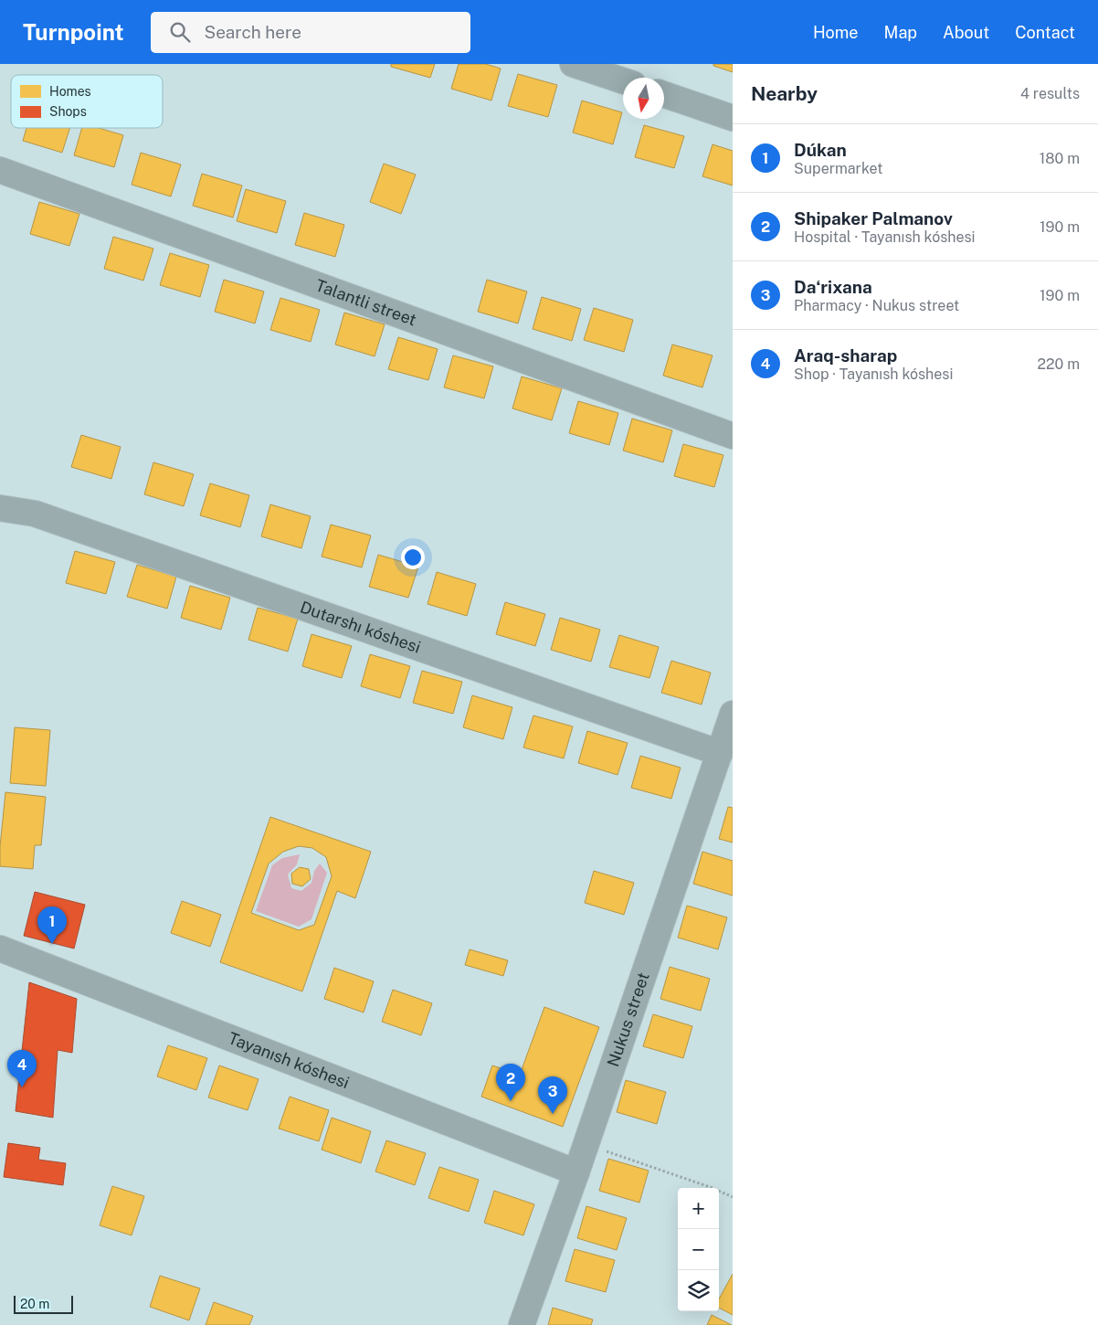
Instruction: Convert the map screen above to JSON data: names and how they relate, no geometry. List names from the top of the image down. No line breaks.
{"streets":{"street":["Talantli street","Dutarshı kóshesi","Nukus street","Tayanısh kóshesi"]},"crossings":[["Dutarshı kóshesi","Nukus street"],["Nukus street","Tayanısh kóshesi"]],"legend":["Homes","Shops"],"scale_bar":"20 m","north":"bottom","page":{"header":"Turnpoint","search":"Search here","nav":["Home","Map","About","Contact"],"heading":["Nearby","4 results"],"list":[{"mark":"1","name":"Dúkan","note":"Supermarket","value":"180 m"},{"mark":"2","name":"Shipaker Palmanov","note":"Hospital · Tayanısh kóshesi","value":"190 m"},{"mark":"3","name":"Daʻrixana","note":"Pharmacy · Nukus street","value":"190 m"},{"mark":"4","name":"Araq-sharap","note":"Shop · Tayanısh kóshesi","value":"220 m"}],"pins":["1","4","2","3"],"map_buttons":["+","−"],"scale":"20 m"}}
